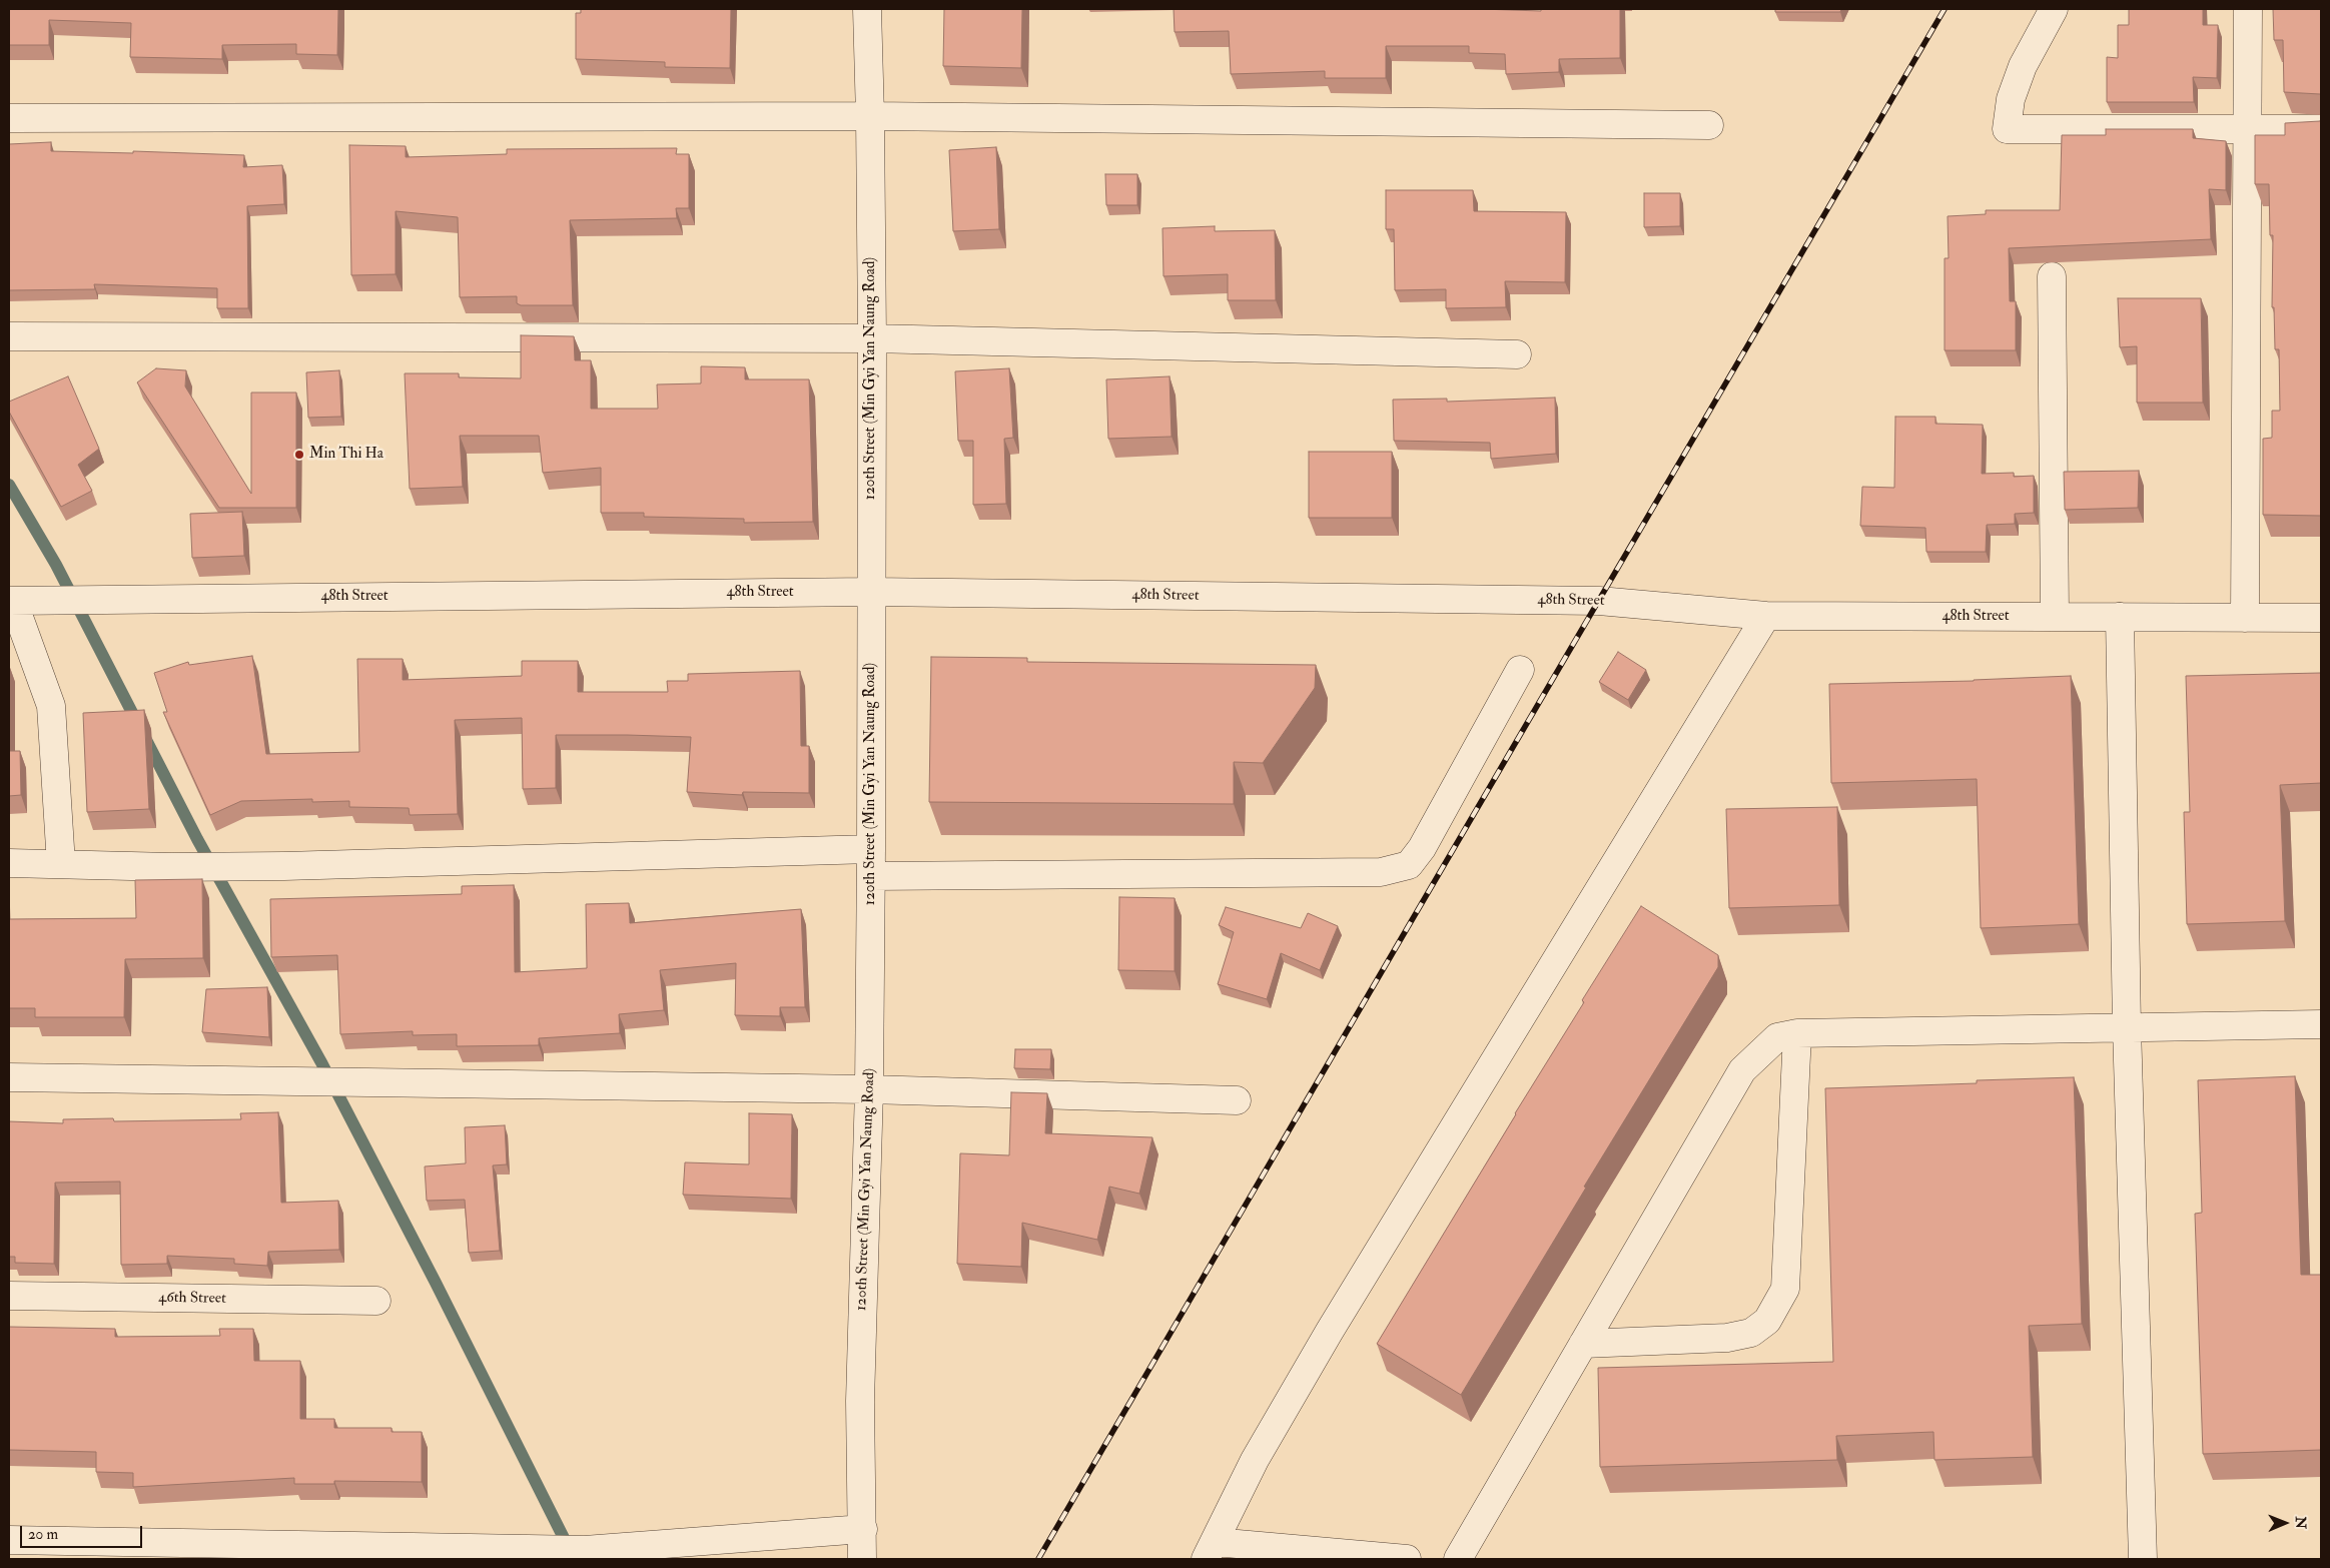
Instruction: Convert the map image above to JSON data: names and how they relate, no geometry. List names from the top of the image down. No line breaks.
{"streets":{"street":["120th Street (Min Gyi Yan Naung Road)","48th Street","46th Street"]},"crossings":[["120th Street (Min Gyi Yan Naung Road)","48th Street"]],"places":["Min Thi Ha"],"scale_bar":"20 m","north":"right"}
